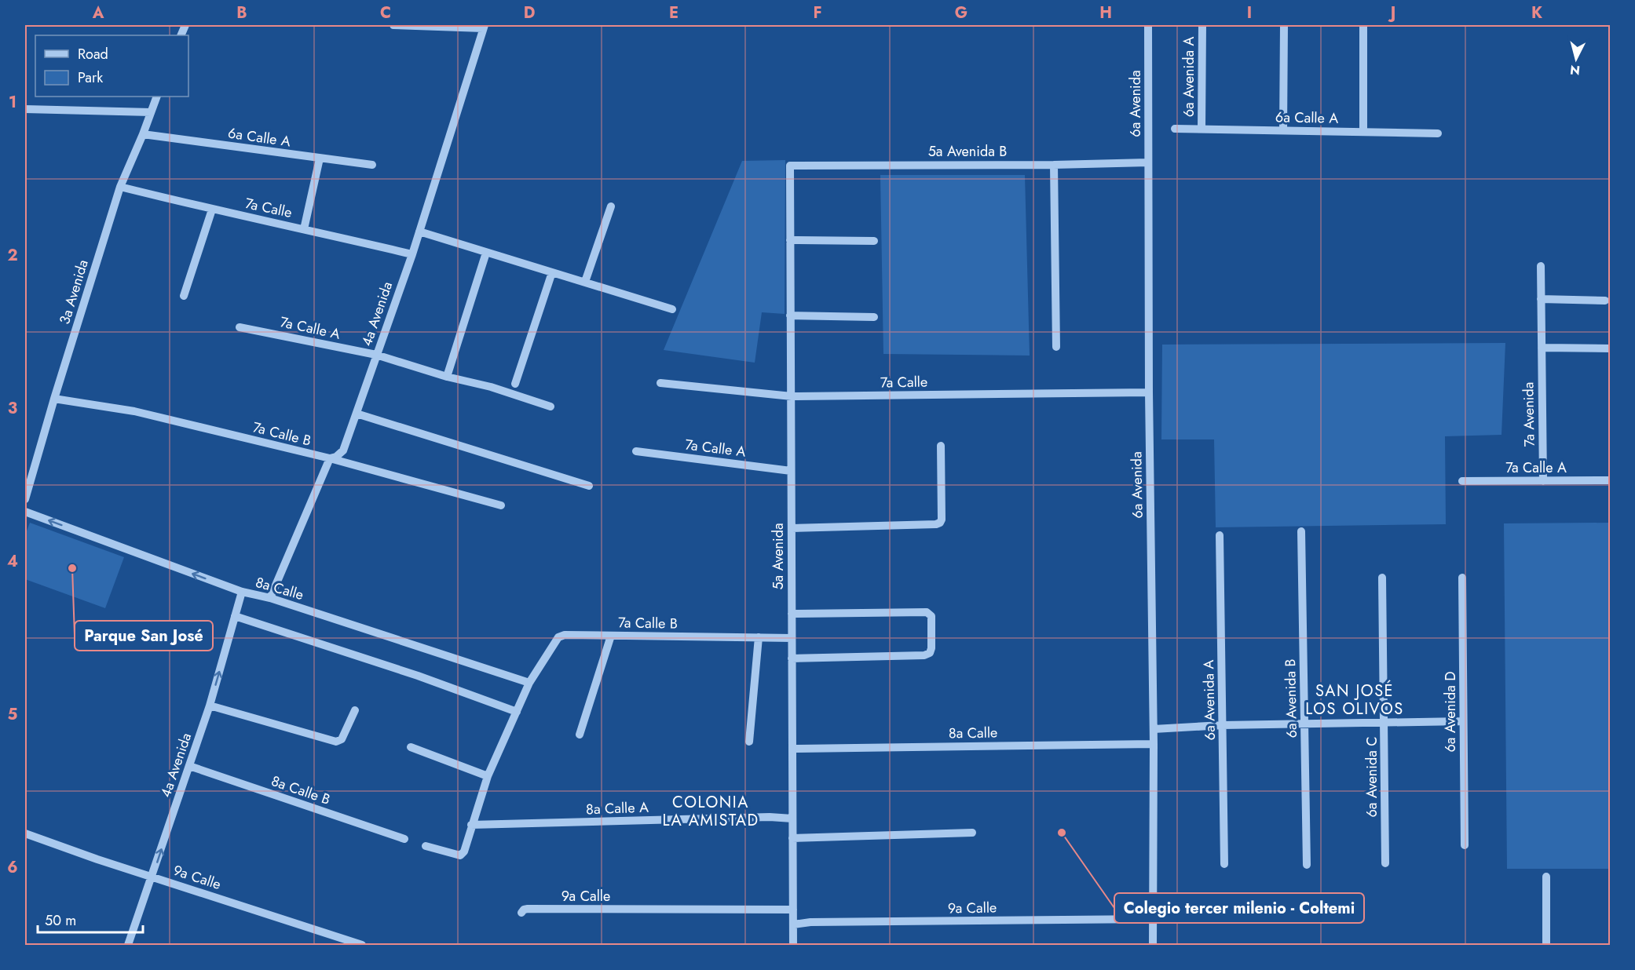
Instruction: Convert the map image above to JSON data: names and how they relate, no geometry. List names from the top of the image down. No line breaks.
{"streets":{"street":["6a Avenida A","6a Avenida","6a Calle A","5a Avenida B","7a Calle","3a Avenida","4a Avenida","7a Calle A","7a Avenida","7a Calle B","5a Avenida","8a Calle","6a Avenida B","6a Avenida D","6a Avenida C","8a Calle B","8a Calle A","9a Calle"]},"crossings":[["6a Avenida A","6a Calle A"],["6a Avenida","5a Avenida B"],["6a Avenida","7a Calle"],["6a Avenida","8a Calle"],["6a Avenida","9a Calle"],["6a Calle A","3a Avenida"],["5a Avenida B","5a Avenida"],["7a Calle","3a Avenida"],["7a Calle","4a Avenida"],["7a Calle","5a Avenida"],["3a Avenida","7a Calle B"],["4a Avenida","7a Calle A"],["4a Avenida","7a Calle B"],["4a Avenida","8a Calle"],["4a Avenida","8a Calle B"],["4a Avenida","9a Calle"],["7a Calle A","7a Avenida"],["7a Calle A","5a Avenida"],["7a Calle B","5a Avenida"],["7a Calle B","8a Calle"],["5a Avenida","8a Calle"],["5a Avenida","8a Calle A"],["5a Avenida","9a Calle"]],"districts":["SAN JOSÉ LOS OLIVOS","COLONIA LA AMISTAD"],"places":["Parque San José","Colegio tercer milenio - Coltemi"],"legend":["Road","Park"],"scale_bar":"50 m","north":"bottom","grid":{"columns":["A","B","C","D","E","F","G","H","I","J","K"],"rows":["1","2","3","4","5","6"]}}
